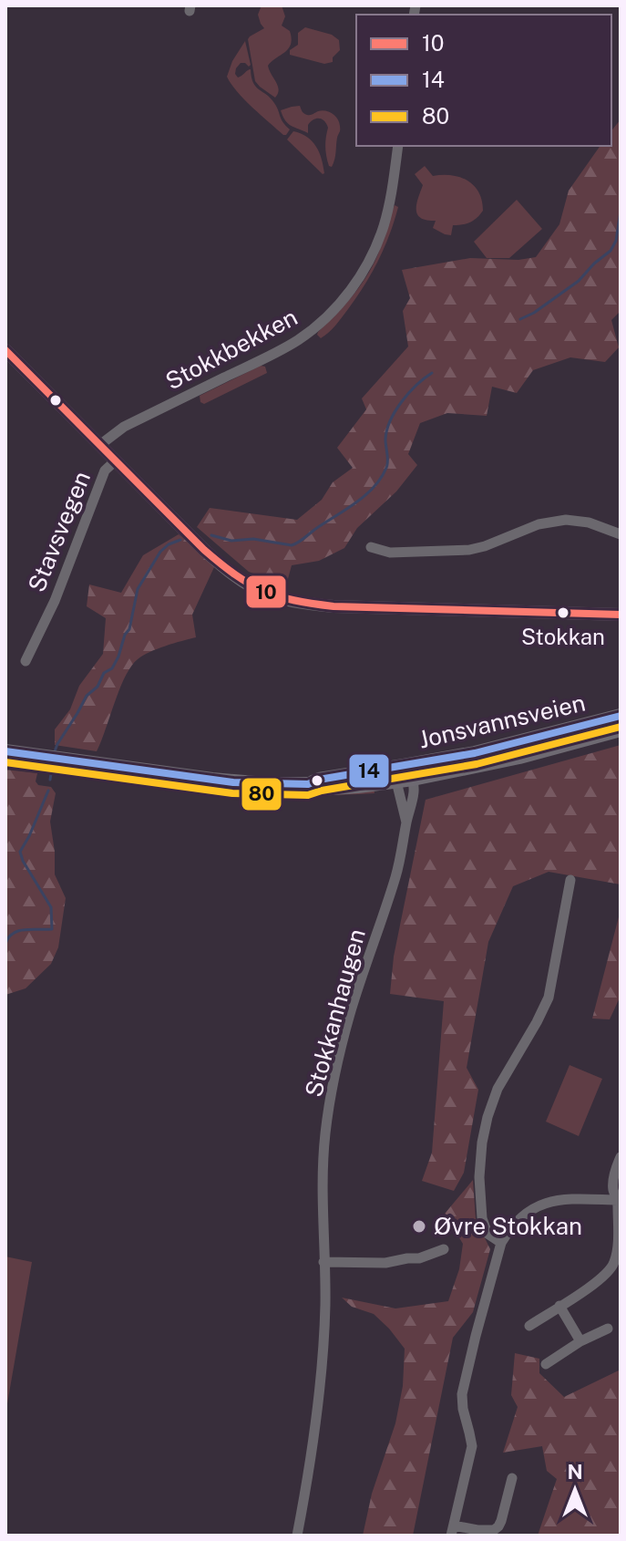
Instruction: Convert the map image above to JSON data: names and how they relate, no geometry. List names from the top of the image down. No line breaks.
{"streets":{"main road":["Jonsvannsveien"],"street":["Stokkbekken","Stavsvegen","Stokkanhaugen"]},"crossings":[["Jonsvannsveien","Stokkanhaugen"]],"places":["Stokkan","Øvre Stokkan"],"lines":["transit line 10","transit line 14","transit line 80"],"legend":["10","14","80"],"north":"top"}
